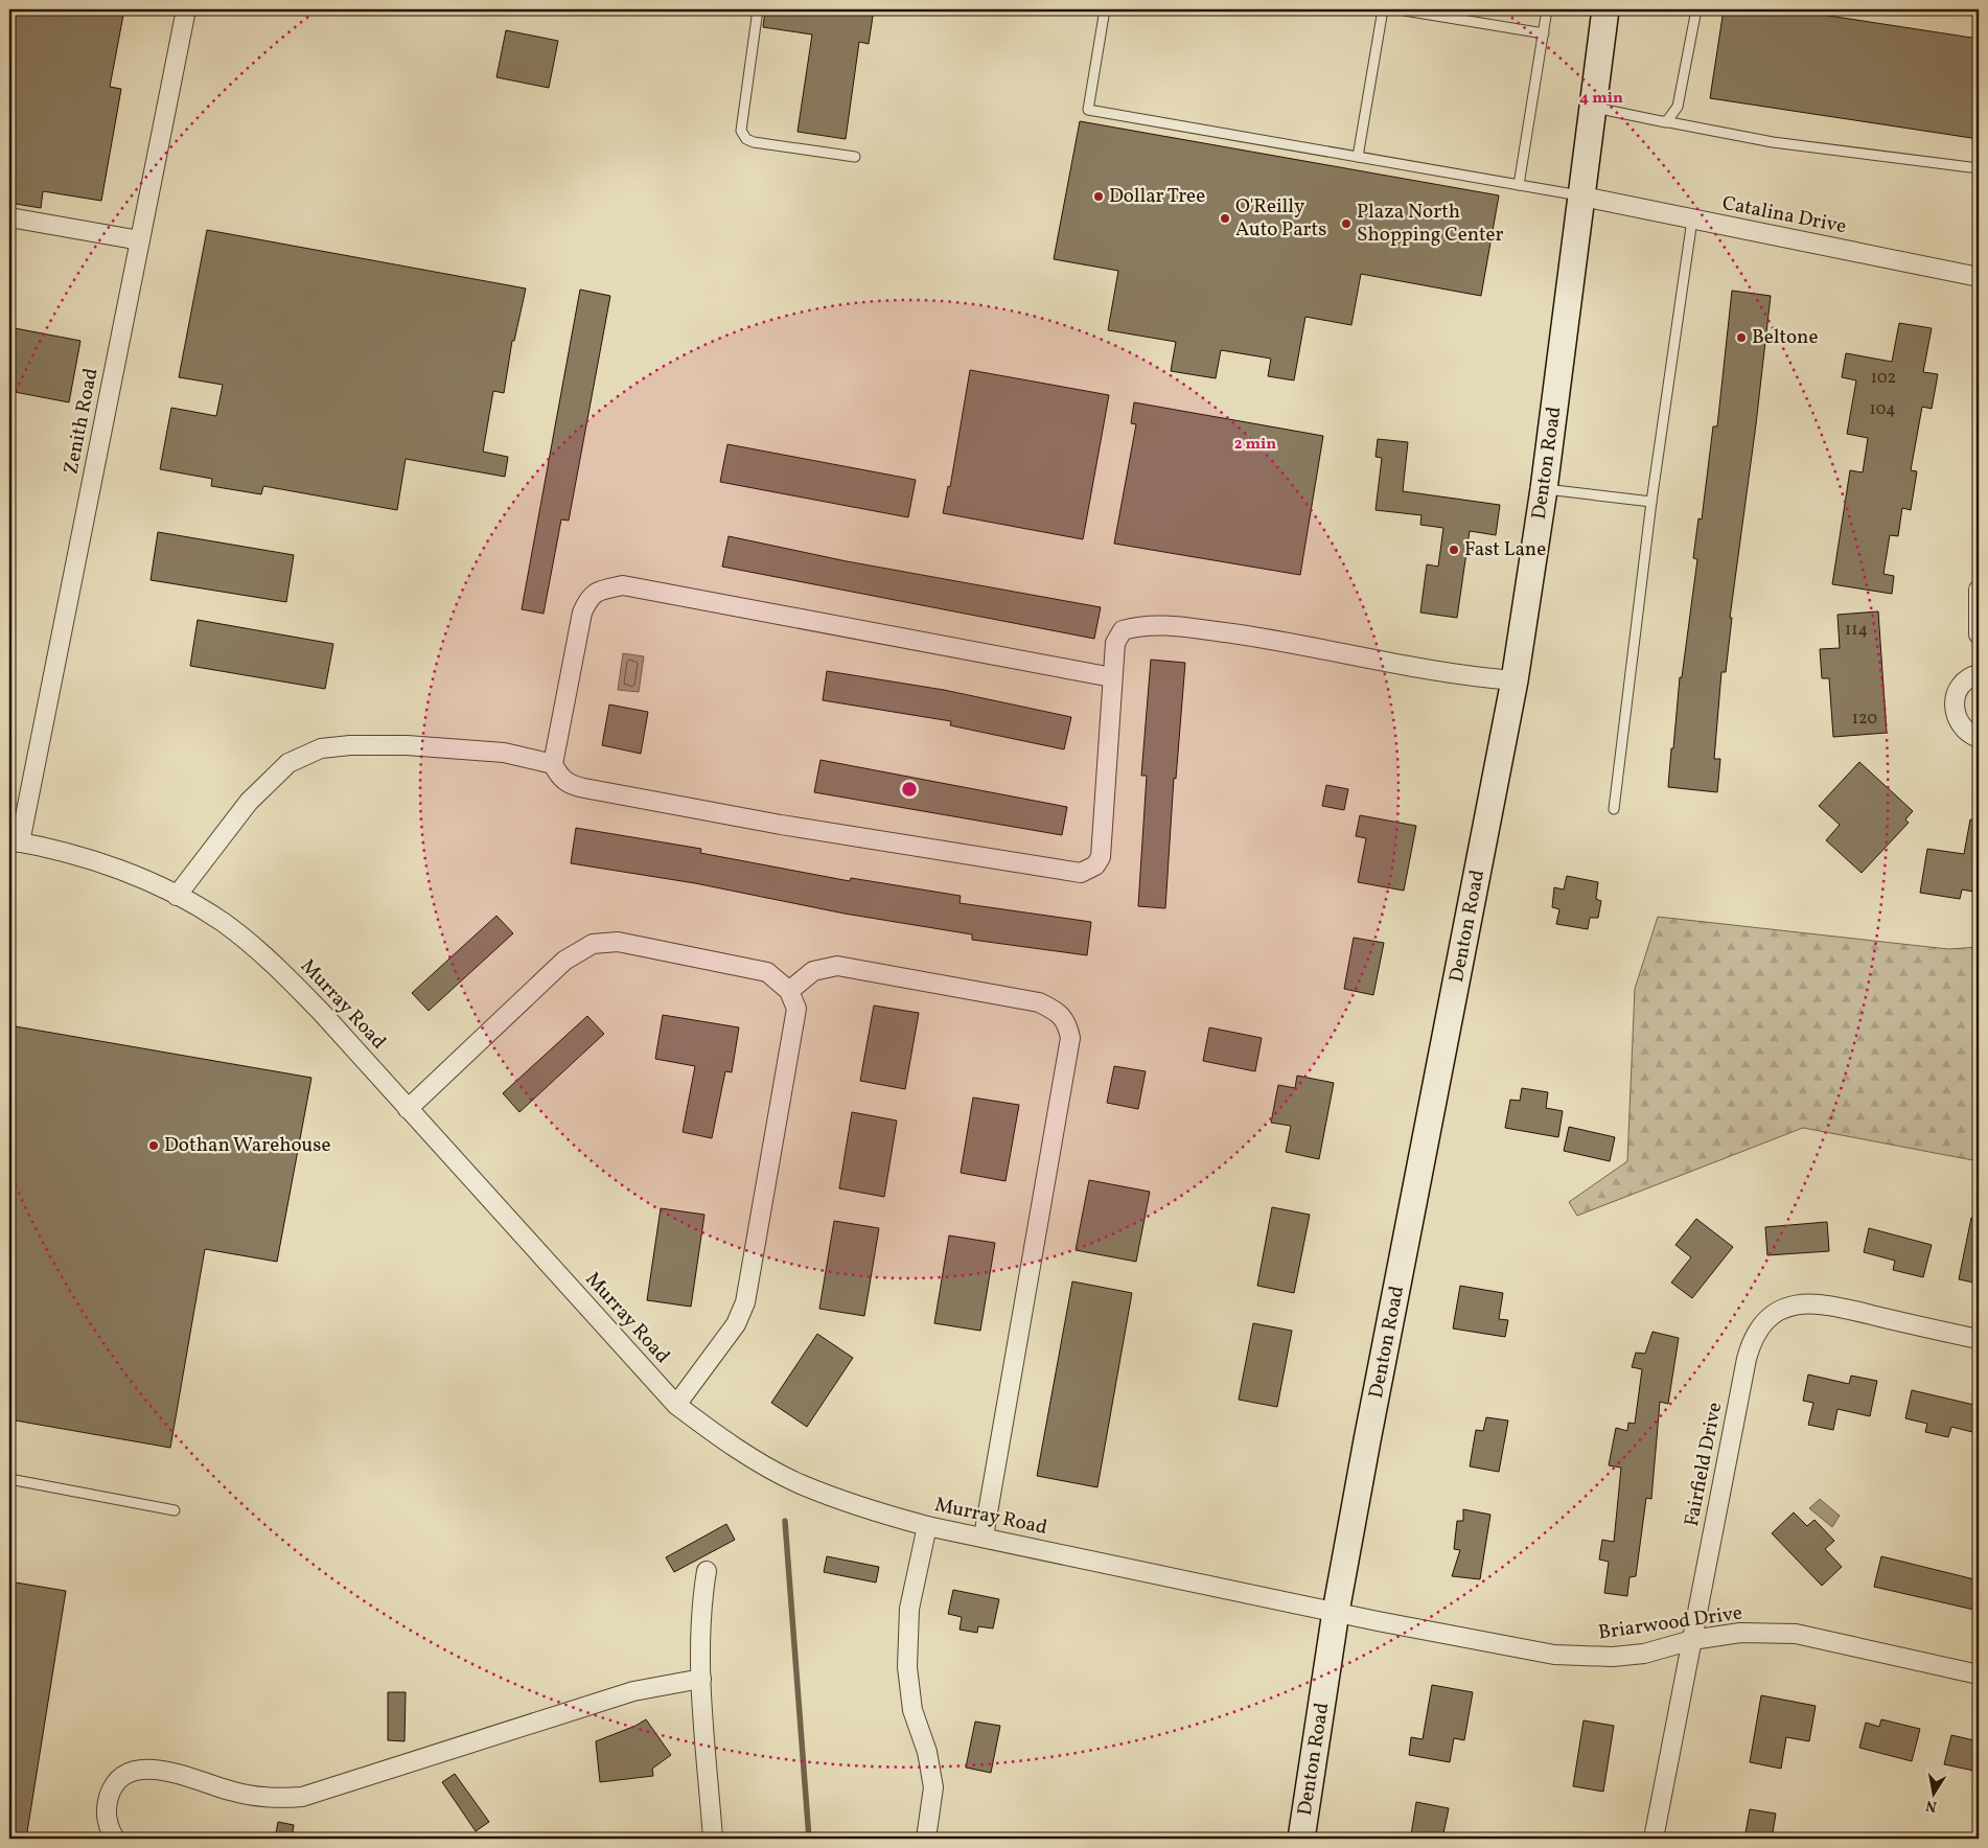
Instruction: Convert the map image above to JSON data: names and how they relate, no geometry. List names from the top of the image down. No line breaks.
{"streets":{"street":["Catalina Drive","Zenith Road","Denton Road","Murray Road","Fairfield Drive","Briarwood Drive"]},"crossings":[["Catalina Drive","Denton Road"],["Zenith Road","Murray Road"],["Denton Road","Murray Road"],["Denton Road","Briarwood Drive"],["Murray Road","Briarwood Drive"],["Fairfield Drive","Briarwood Drive"]],"places":["Dollar Tree","O'Reilly Auto Parts","Plaza North Shopping Center","Beltone","Fast Lane","Dothan Warehouse"],"house_numbers":["102","104","114","120"],"north":"bottom","rings":["4 min","2 min"]}
